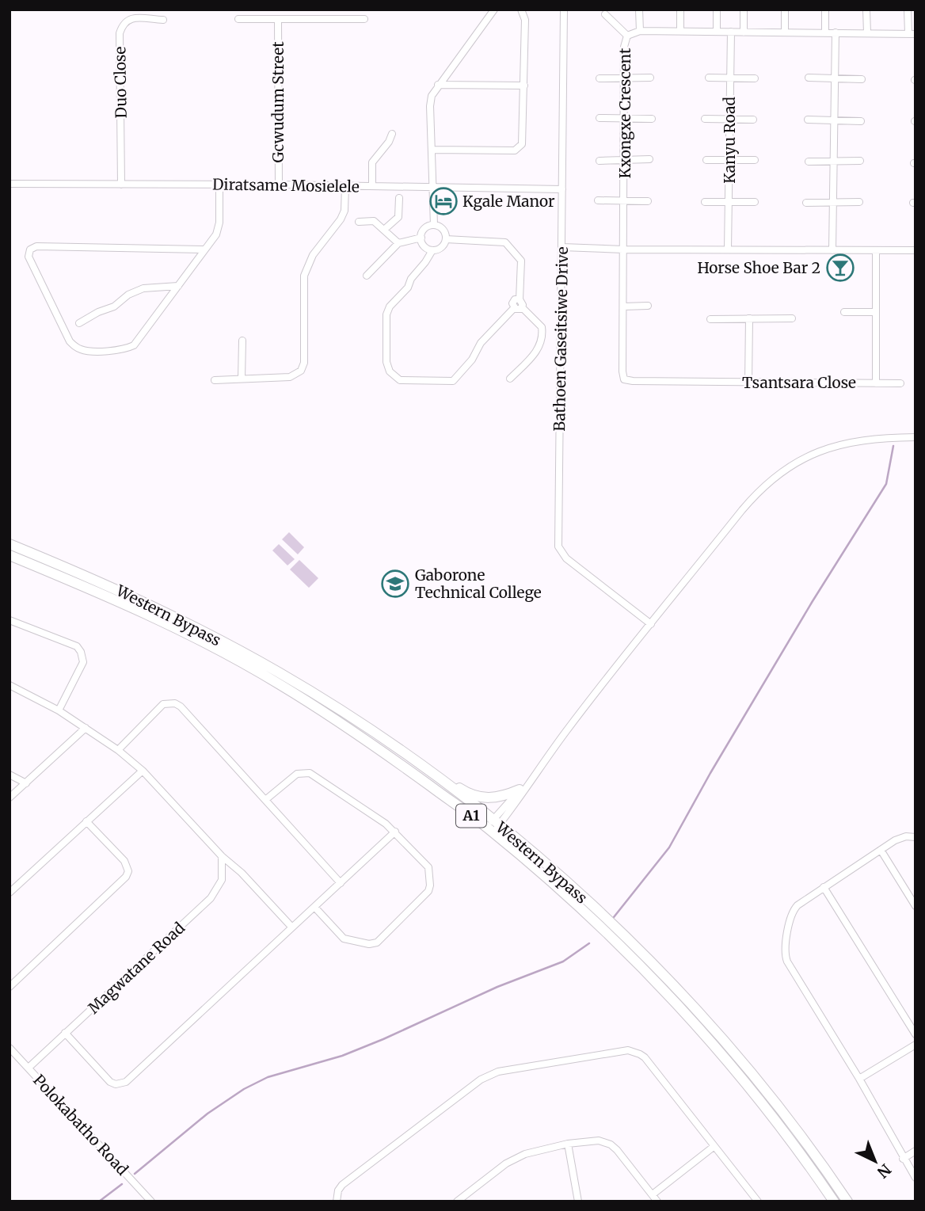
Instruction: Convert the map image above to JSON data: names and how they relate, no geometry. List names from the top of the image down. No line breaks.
{"streets":{"highway":["Western Bypass","A1"],"street":["Duo Close","Gcwudum Street","Kxongxe Crescent","Kanyu Road","Diratsame Mosielele","Bathoen Gaseitsiwe Drive","Tsantsara Close","Magwatane Road","Polokabatho Road"]},"crossings":[["Duo Close","Diratsame Mosielele"],["Gcwudum Street","Diratsame Mosielele"],["Kxongxe Crescent","Kanyu Road"],["Kxongxe Crescent","Tsantsara Close"],["Diratsame Mosielele","Bathoen Gaseitsiwe Drive"],["Magwatane Road","Polokabatho Road"]],"places":{"hotel":["Kgale Manor"],"bar":["Horse Shoe Bar 2"],"school or university":["Gaborone Technical College"]},"north":"bottom right"}
